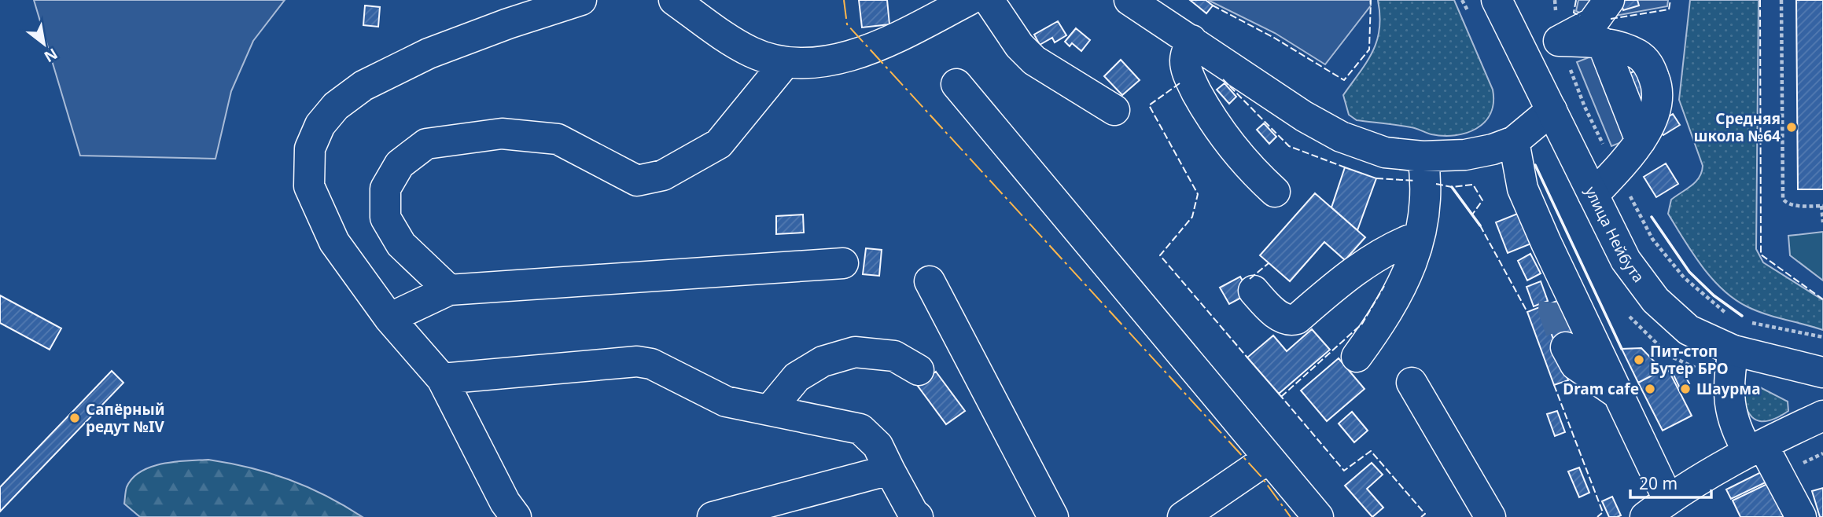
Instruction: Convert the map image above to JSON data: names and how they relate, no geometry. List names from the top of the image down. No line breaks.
{"streets":{"main road":["улица Нейбута"]},"places":["Средняя школа №64","Пит-стоп Бутер БРО","Dram cafe","Шаурма","Сапёрный редут №IV"],"scale_bar":"20 m","north":"bottom right"}
